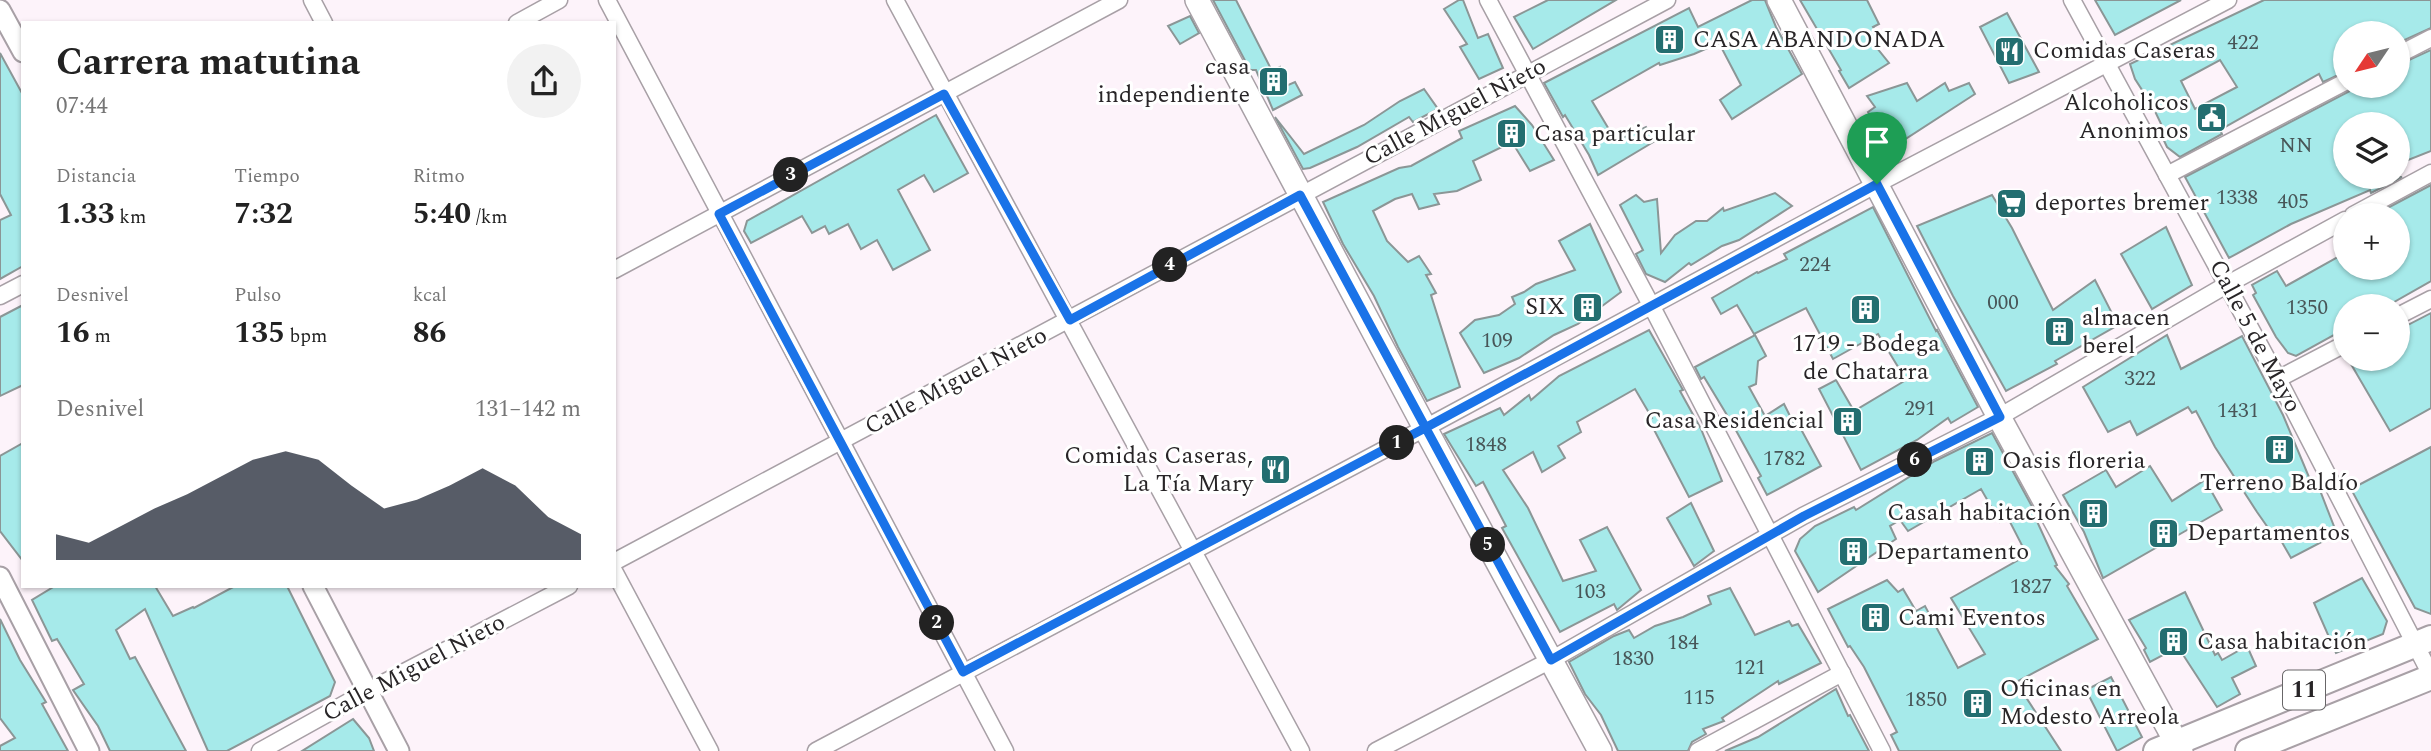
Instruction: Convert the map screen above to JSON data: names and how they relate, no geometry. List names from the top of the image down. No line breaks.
{"streets":{"main road":["11"],"street":["Calle Miguel Nieto","Calle 5 de Mayo"]},"crossings":[["Calle 5 de Mayo","11"]],"places":{"building":["CASA ABANDONADA","casa independiente","Casa particular","SIX","1719 - Bodega de Chatarra","almacen berel","Casa Residencial","Terreno Baldío","Oasis floreria","Casah habitación","Departamentos","Departamento","Cami Eventos","Casa habitación","Oficinas en Modesto Arreola"],"restaurant":["Comidas Caseras","Comidas Caseras, La Tía Mary"],"public building":["Alcoholicos Anonimos"],"supermarket":["deportes bremer"]},"house_numbers":["422","NN","1338","405","224","000","1350","109","322","291","1431","1848","1782","1827","103","184","1830","121","115","1850"],"north":"bottom left","page":{"map_buttons":["+","−"],"heading":["Carrera matutina","07:44"],"stats":[["Distancia","1.33 km"],["Tiempo","7:32"],["Ritmo","5:40 /km"],["Desnivel","16 m"],["Pulso","135 bpm"],["kcal","86"]],"pins":["3","4","1","6","5","2"],"chart":["Desnivel","131–142 m"]}}
